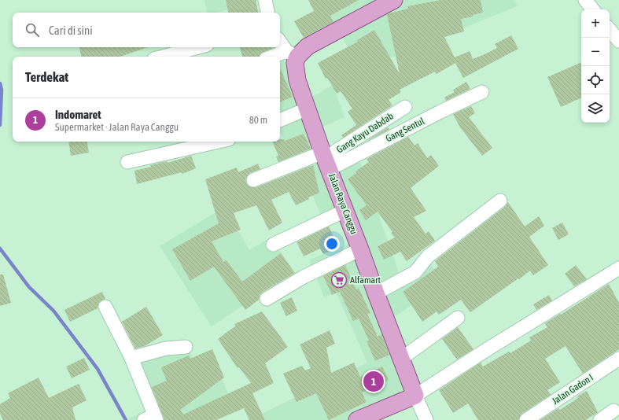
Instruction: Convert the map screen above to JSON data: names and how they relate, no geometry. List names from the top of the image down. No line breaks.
{"streets":{"main road":["Jalan Raya Canggu"],"street":["Gang Sentul","Gang Kayu Dabdab","Jalan Gadon I"]},"crossings":[["Gang Sentul","Gang Kayu Dabdab"],["Gang Sentul","Jalan Raya Canggu"],["Gang Kayu Dabdab","Jalan Raya Canggu"]],"places":{"supermarket":["Alfamart"]},"page":{"map_buttons":["+","−"],"search":"Cari di sini","heading":"Terdekat","list":[{"mark":"1","name":"Indomaret","note":"Supermarket · Jalan Raya Canggu","value":"80 m"}],"pins":"1"}}
